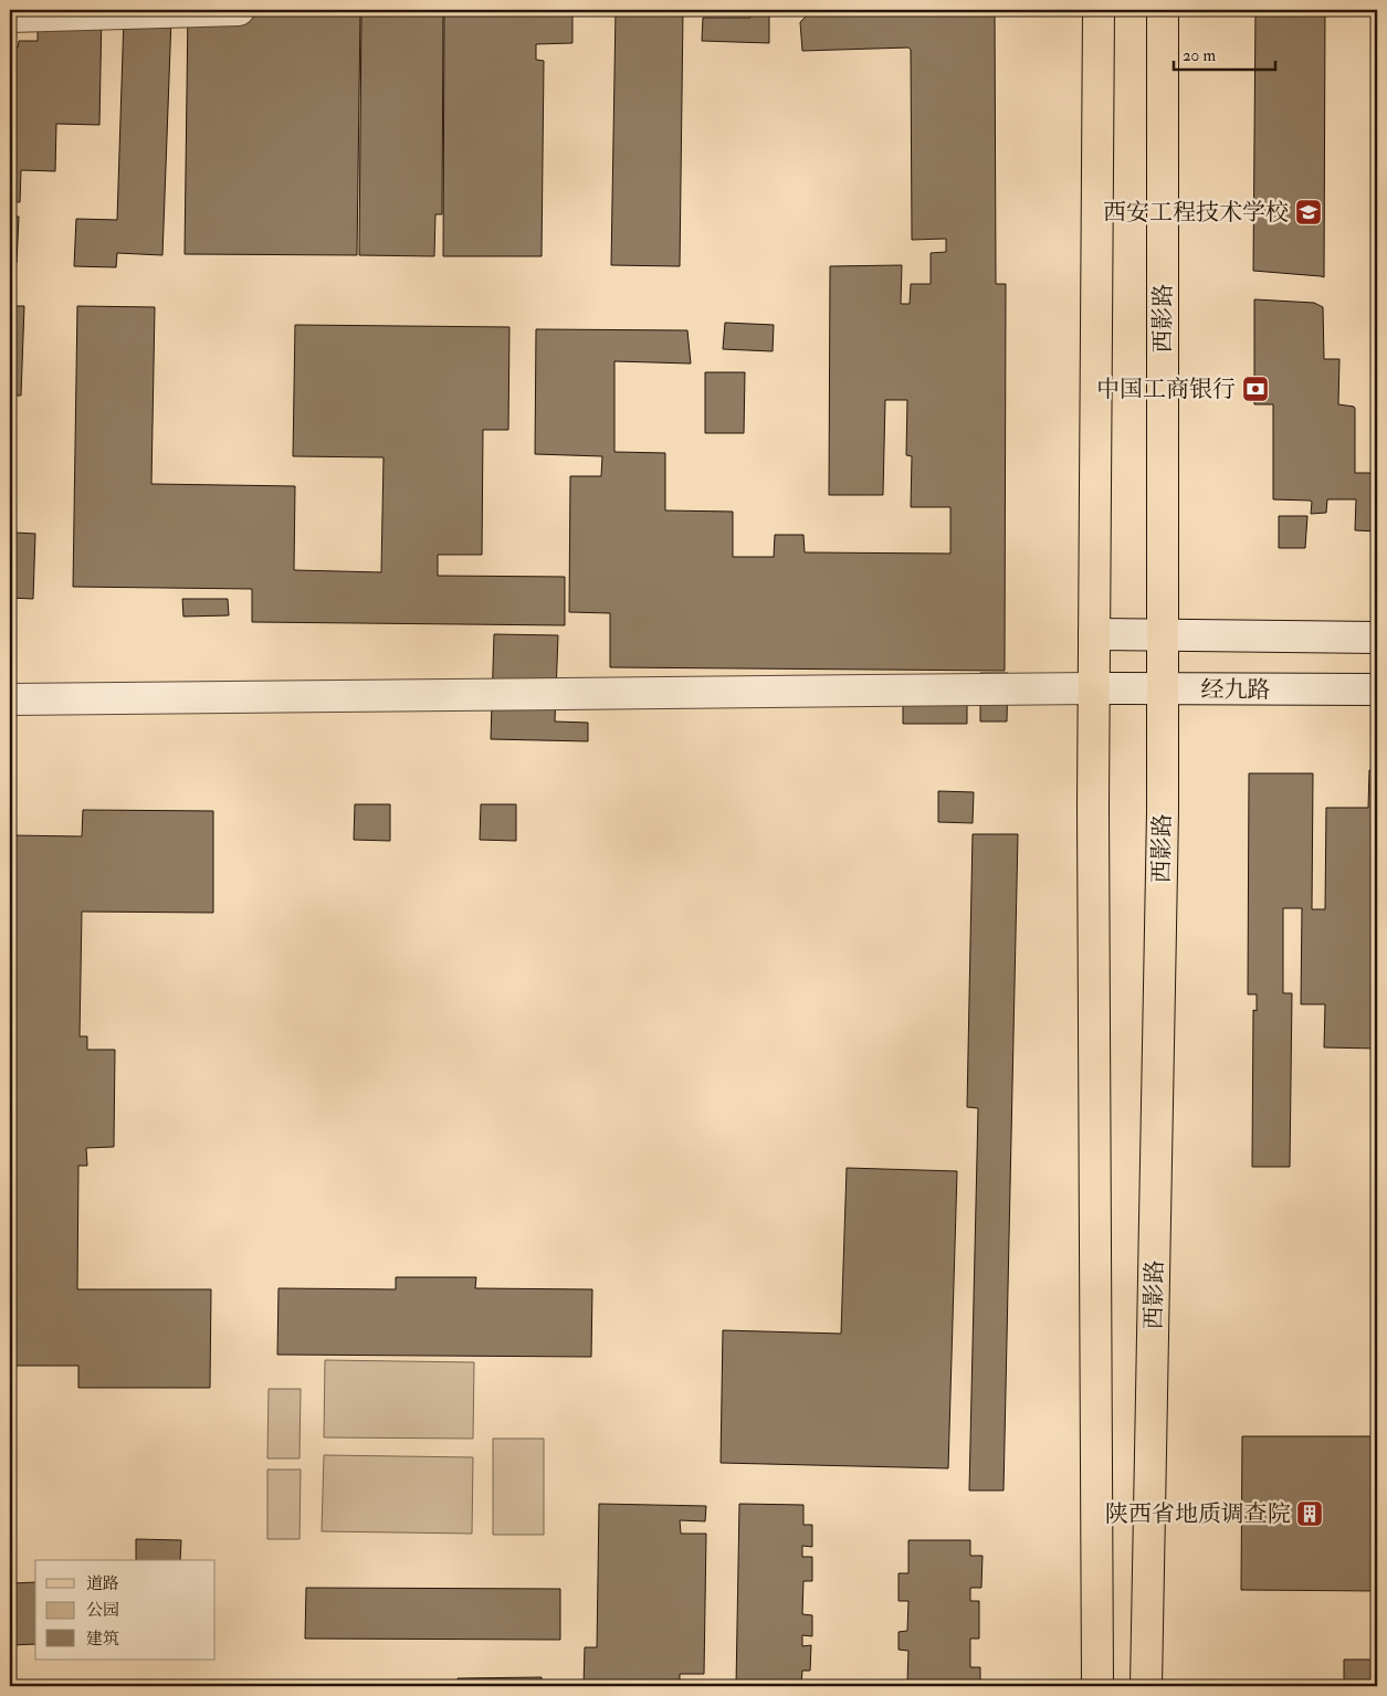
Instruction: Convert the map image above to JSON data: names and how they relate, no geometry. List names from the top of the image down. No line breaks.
{"streets":{"main road":["西影路"],"street":["经九路"]},"crossings":[["西影路","经九路"]],"places":{"school or university":["西安工程技术学校"],"bank":["中国工商银行"],"building":["陕西省地质调查院"]},"legend":["道路","公园","建筑"],"scale_bar":"20 m"}
